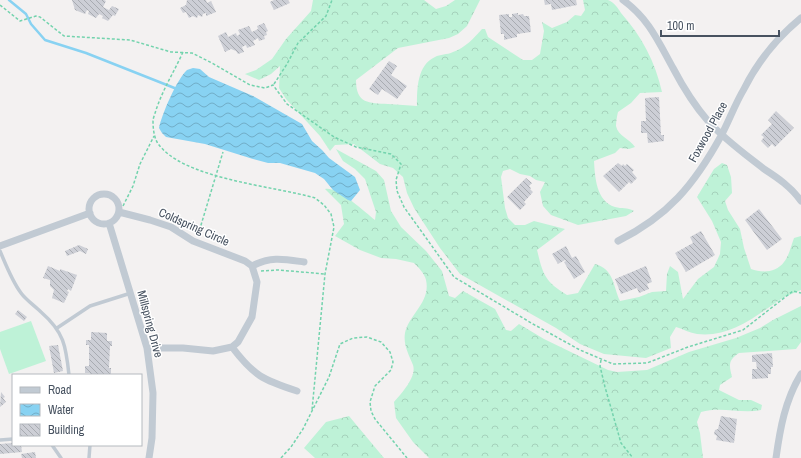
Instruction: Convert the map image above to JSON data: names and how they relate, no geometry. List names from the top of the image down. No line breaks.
{"streets":{"street":["Foxwood Place","Coldspring Circle","Millspring Drive"]},"crossings":[["Coldspring Circle","Millspring Drive"]],"legend":["Road","Water","Building"],"scale_bar":"100 m"}
